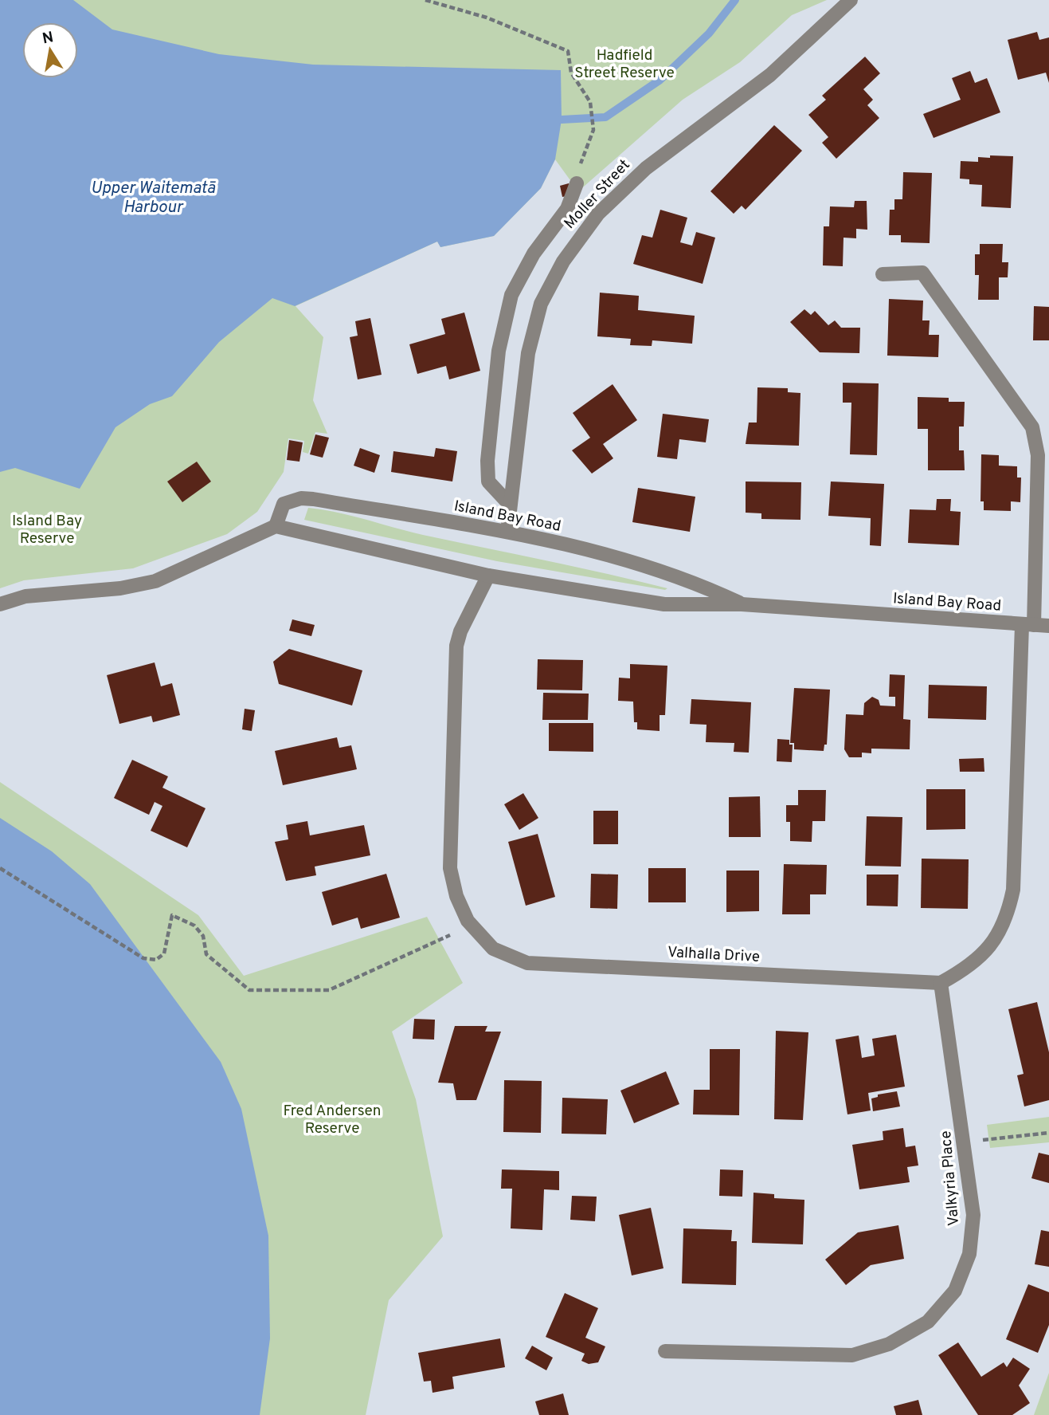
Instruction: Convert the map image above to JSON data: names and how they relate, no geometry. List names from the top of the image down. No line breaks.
{"streets":{"street":["Moller Street","Island Bay Road","Valhalla Drive","Valkyria Place"]},"crossings":[["Moller Street","Island Bay Road"],["Island Bay Road","Valhalla Drive"],["Valhalla Drive","Valkyria Place"]],"water":["Upper Waitematā Harbour"],"parks":["Hadfield Street Reserve","Island Bay Reserve","Fred Andersen Reserve"],"north":"top"}
